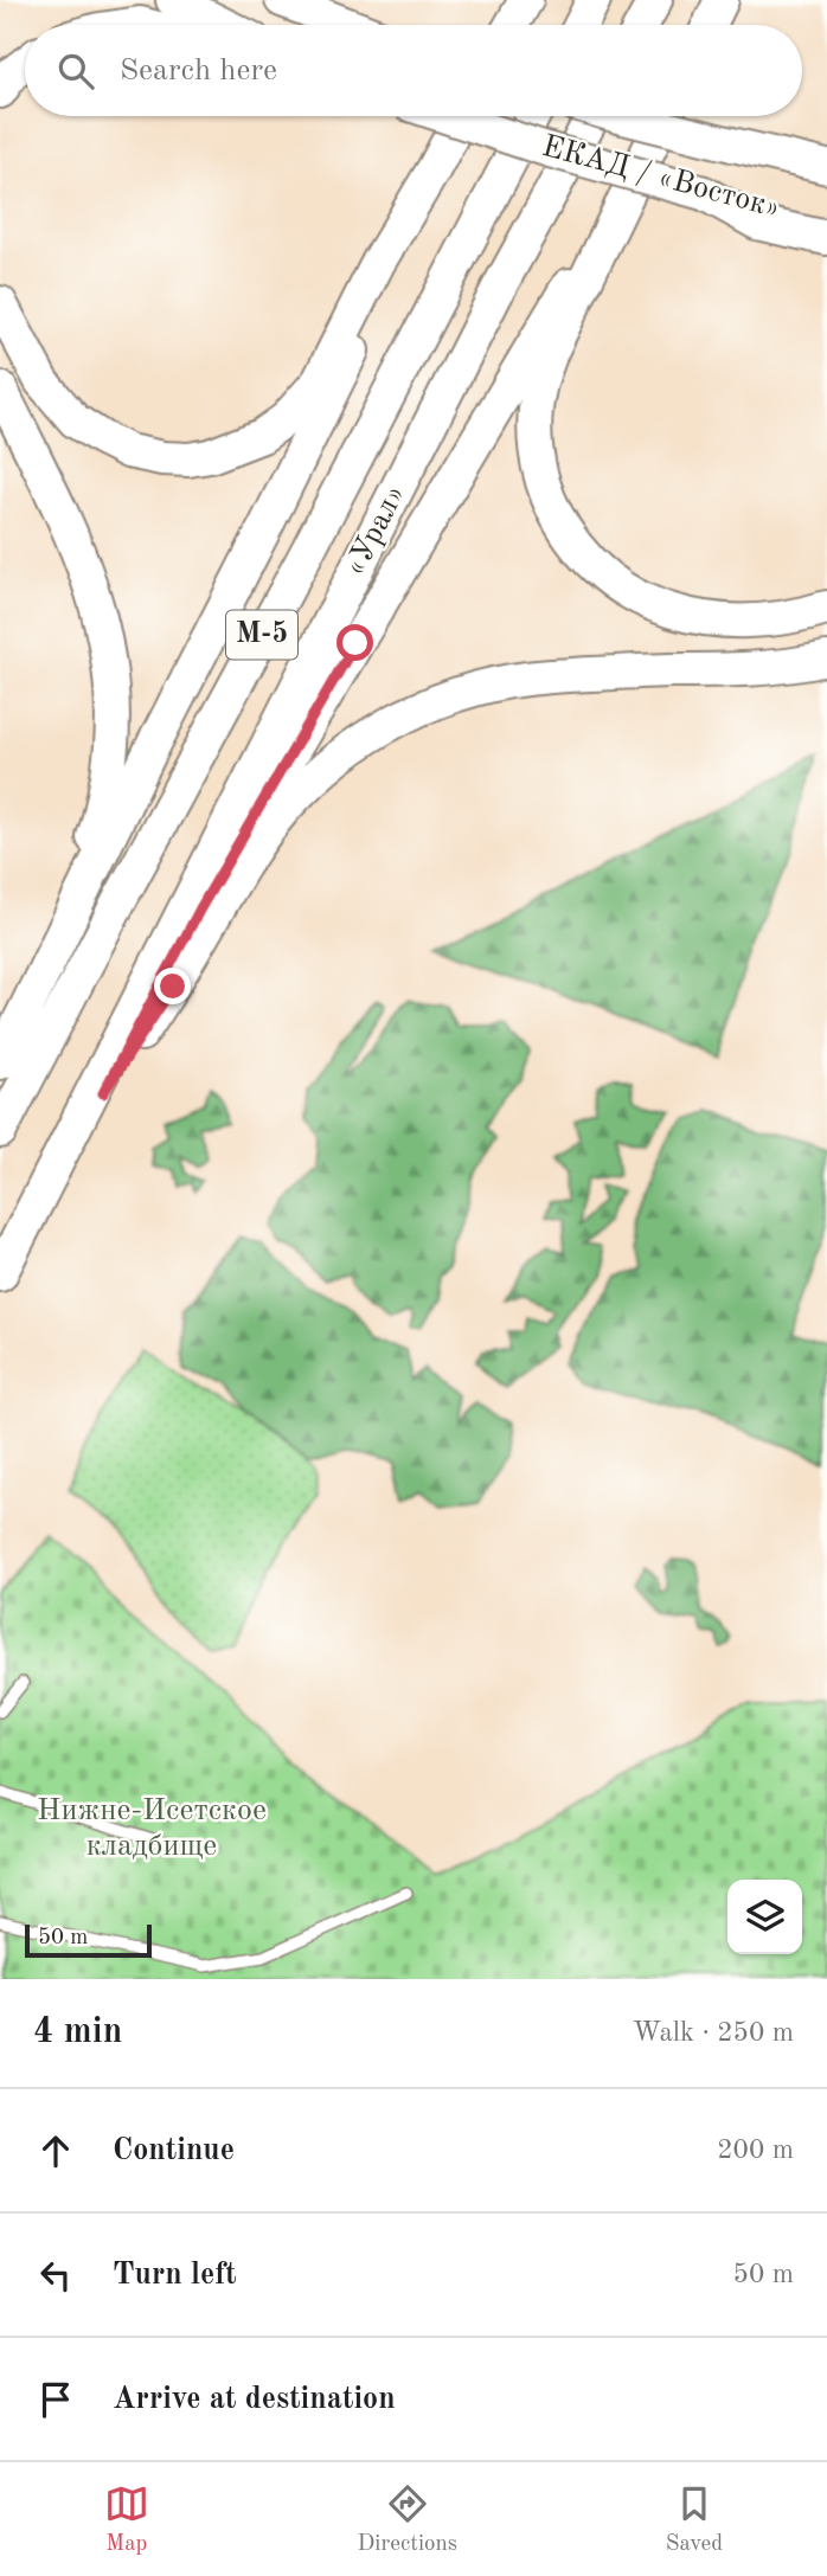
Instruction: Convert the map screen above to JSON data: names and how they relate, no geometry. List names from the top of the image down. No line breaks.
{"streets":{"main road":["ЕКАД / «Восток»","«Урал»","М-5"]},"parks":["Нижне-Исетское кладбище"],"scale_bar":"50 m","page":{"search":"Search here","scale":"50 m","heading":["4 min","Walk · 250 m"],"list":[["Continue","200 m"],["Turn left","50 m"],"Arrive at destination"],"nav":["Map","Directions","Saved"]}}
